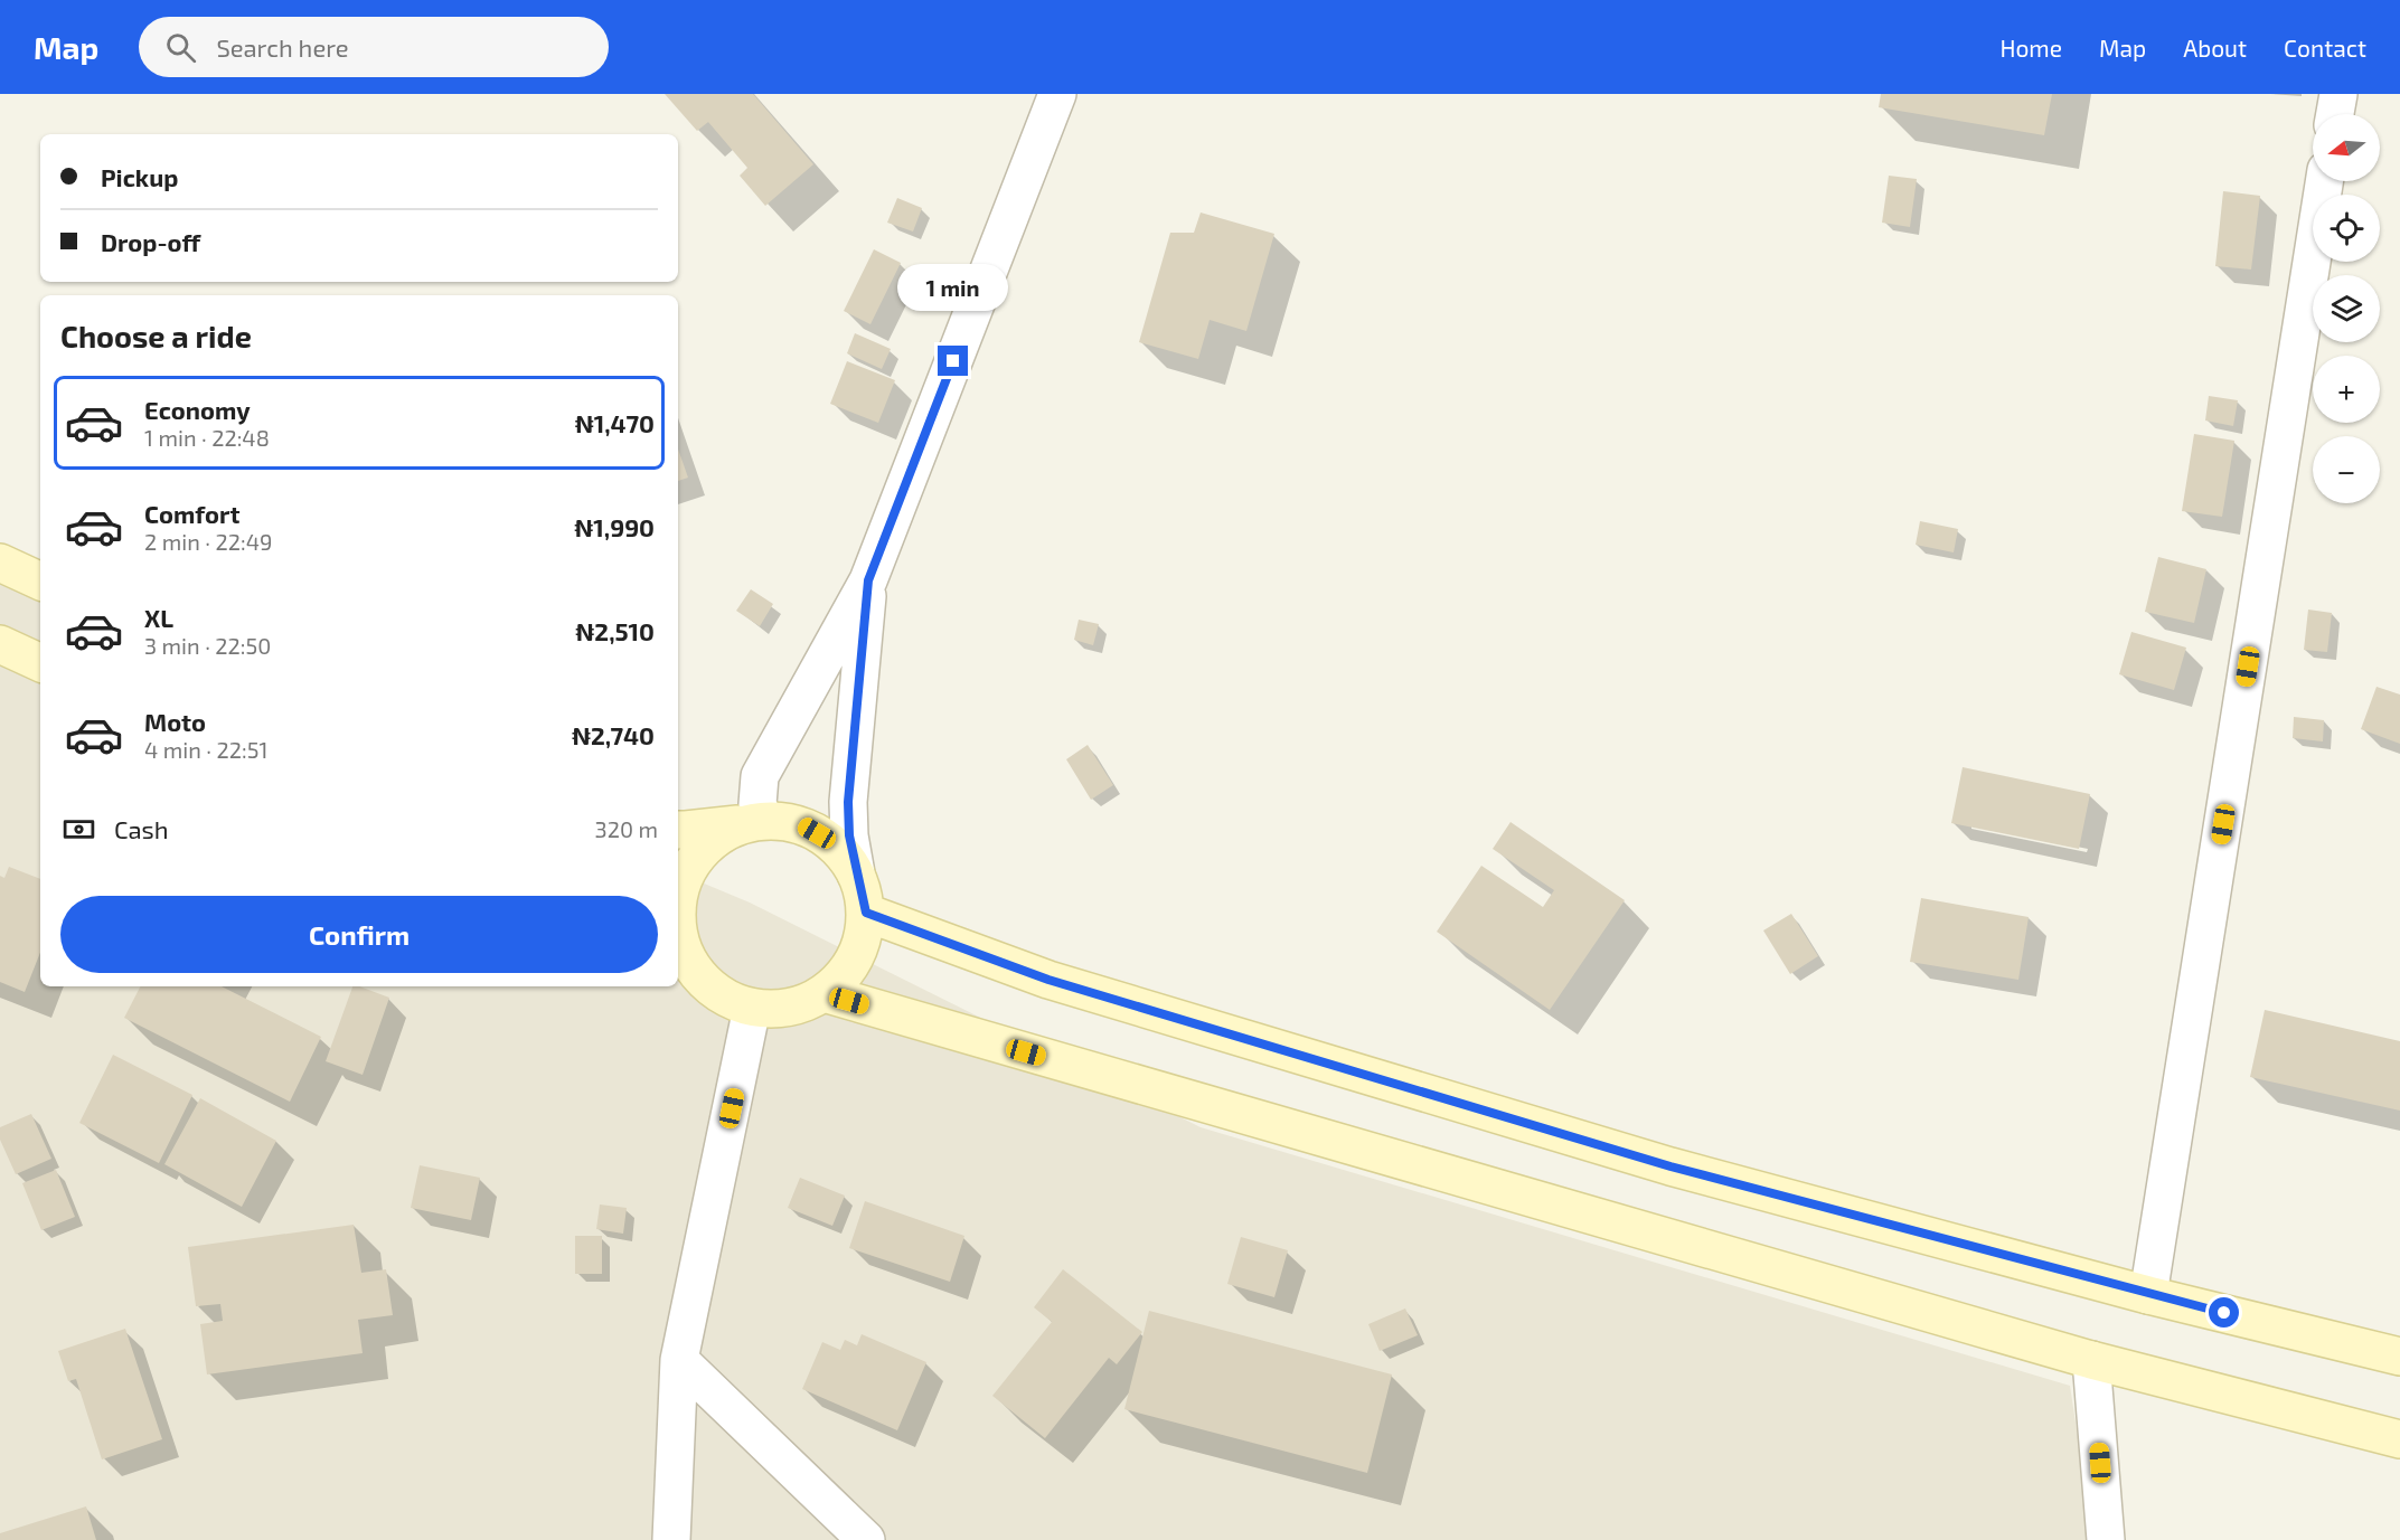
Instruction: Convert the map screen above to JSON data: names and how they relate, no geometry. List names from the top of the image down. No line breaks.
{"north":"left","page":{"header":"Map","search":"Search here","nav":["Home","Map","About","Contact"],"map_buttons":["+","−"],"banner":["Pickup","Drop-off"],"bubble":"1 min","heading":"Choose a ride","list":[{"name":"Economy","note":"1 min · 22:48","value":"₦1,470"},{"name":"Comfort","note":"2 min · 22:49","value":"₦1,990"},{"name":"XL","note":"3 min · 22:50","value":"₦2,510"},{"name":"Moto","note":"4 min · 22:51","value":"₦2,740"}],"pay":["Cash","320 m"],"buttons":"Confirm"}}
